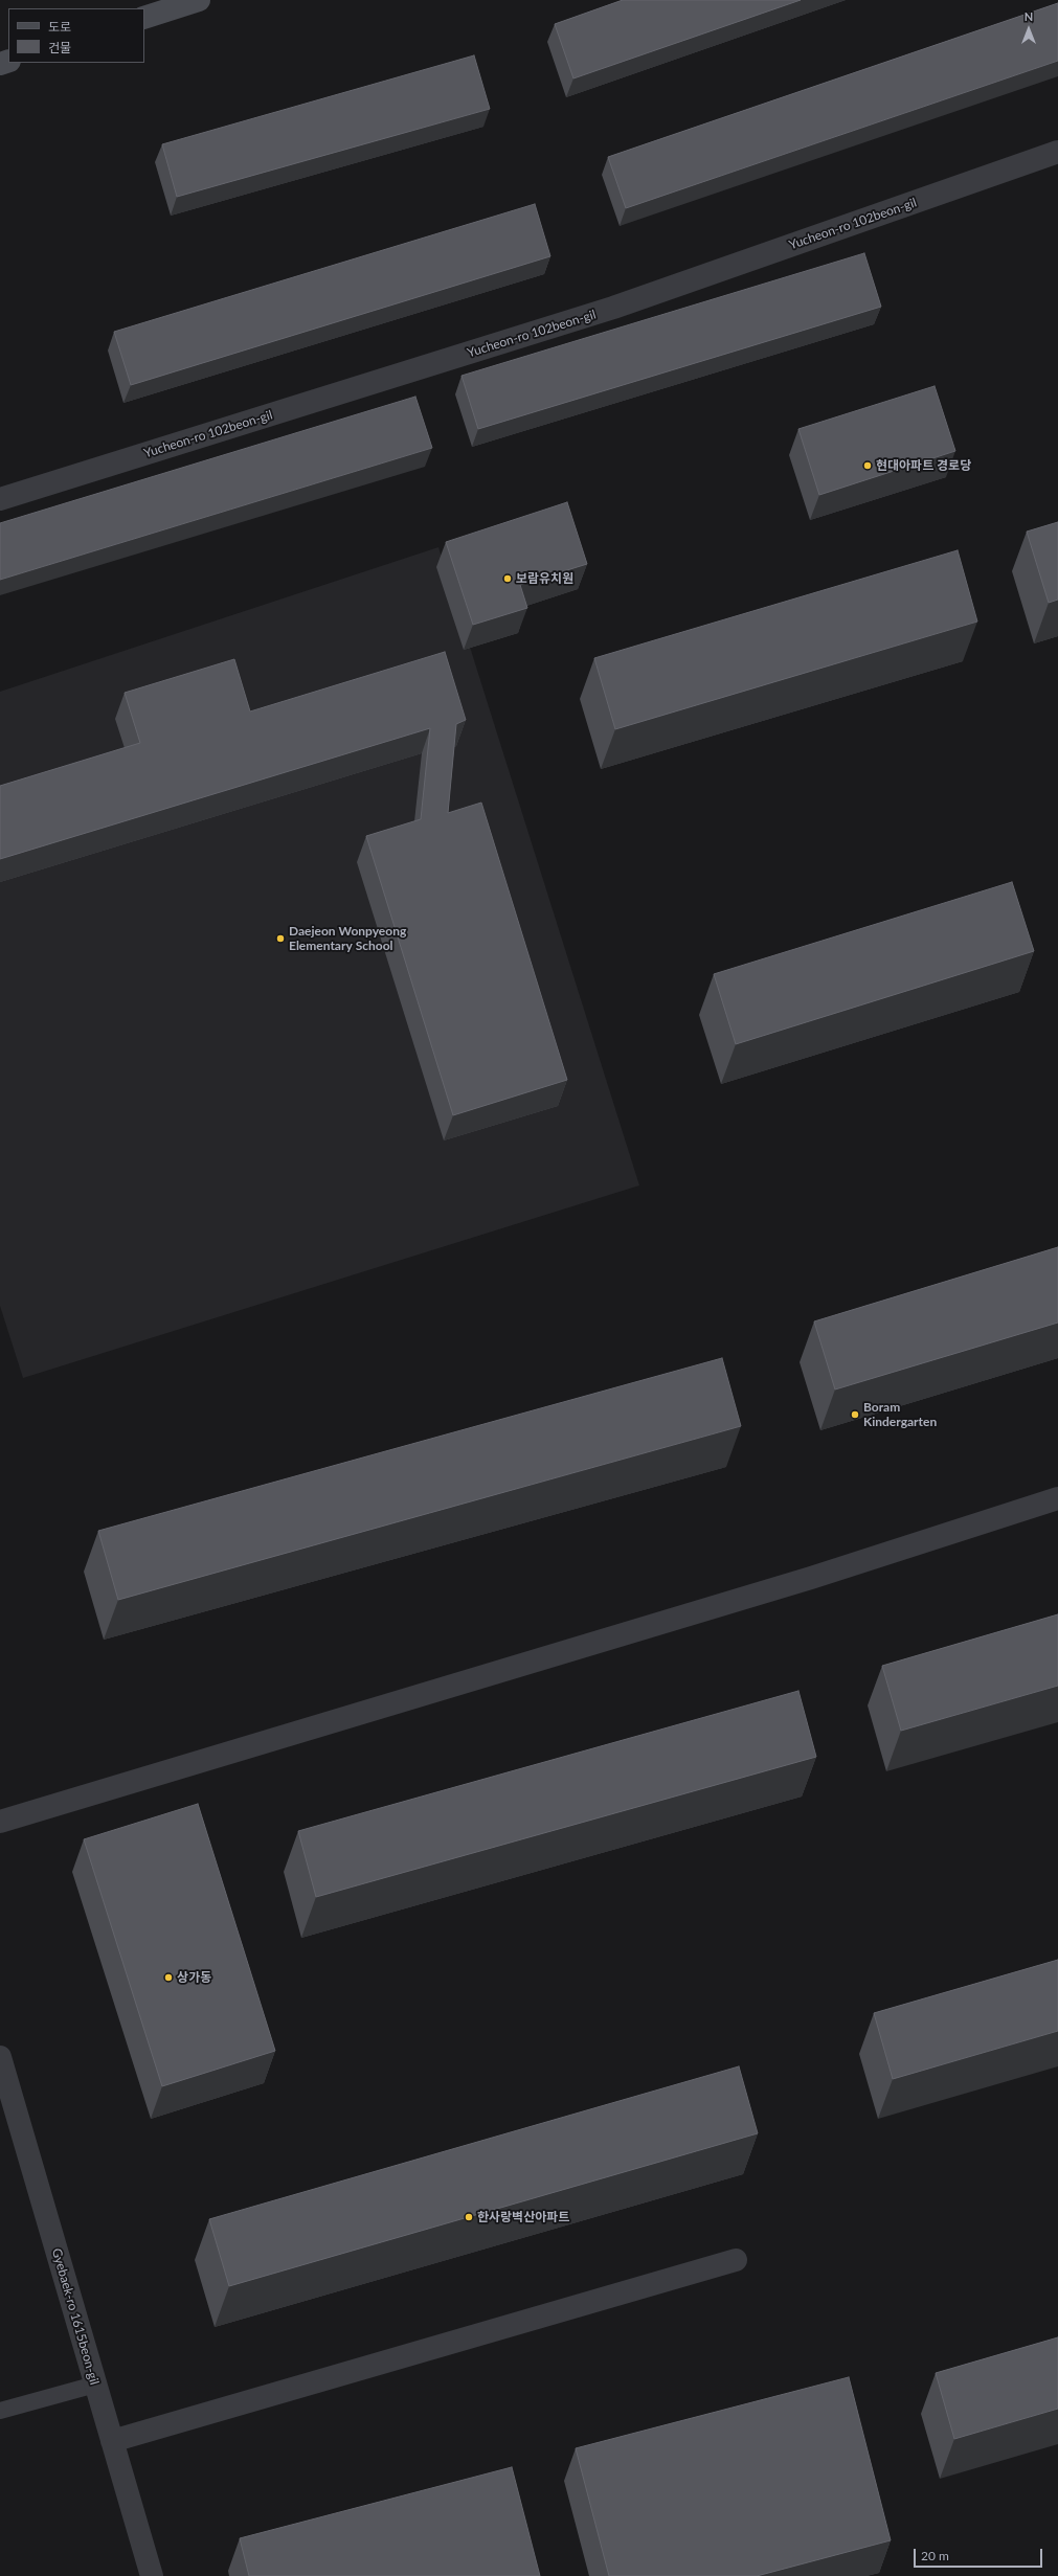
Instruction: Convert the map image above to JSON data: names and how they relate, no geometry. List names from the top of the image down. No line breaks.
{"streets":{"street":["Yucheon-ro 102beon-gil","Gyebaek-ro 1615beon-gil"]},"places":["현대아파트 경로당","보람유치원","Daejeon Wonpyeong Elementary School","Boram Kindergarten","상가동","한사랑벽산아파트"],"legend":["도로","건물"],"scale_bar":"20 m","north":"top"}
